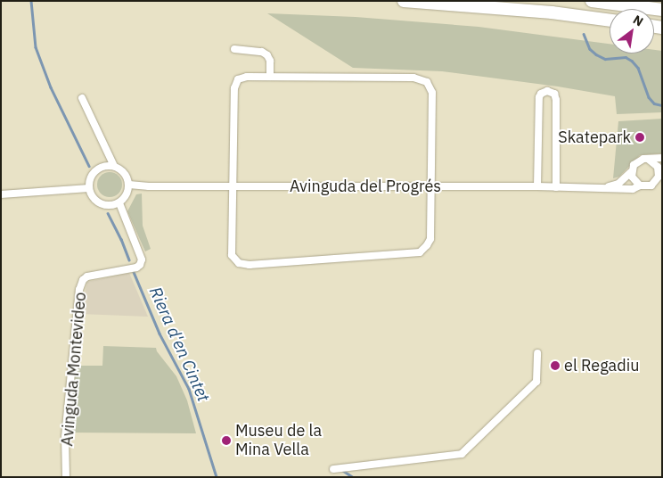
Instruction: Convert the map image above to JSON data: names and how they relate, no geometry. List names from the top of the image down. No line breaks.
{"streets":{"street":["Avinguda del Progrés","Avinguda Montevideo"]},"crossings":[["Avinguda del Progrés","Avinguda Montevideo"]],"water":["Riera d'en Cintet"],"places":["Skatepark","el Regadiu","Museu de la Mina Vella"],"north":"top right"}
